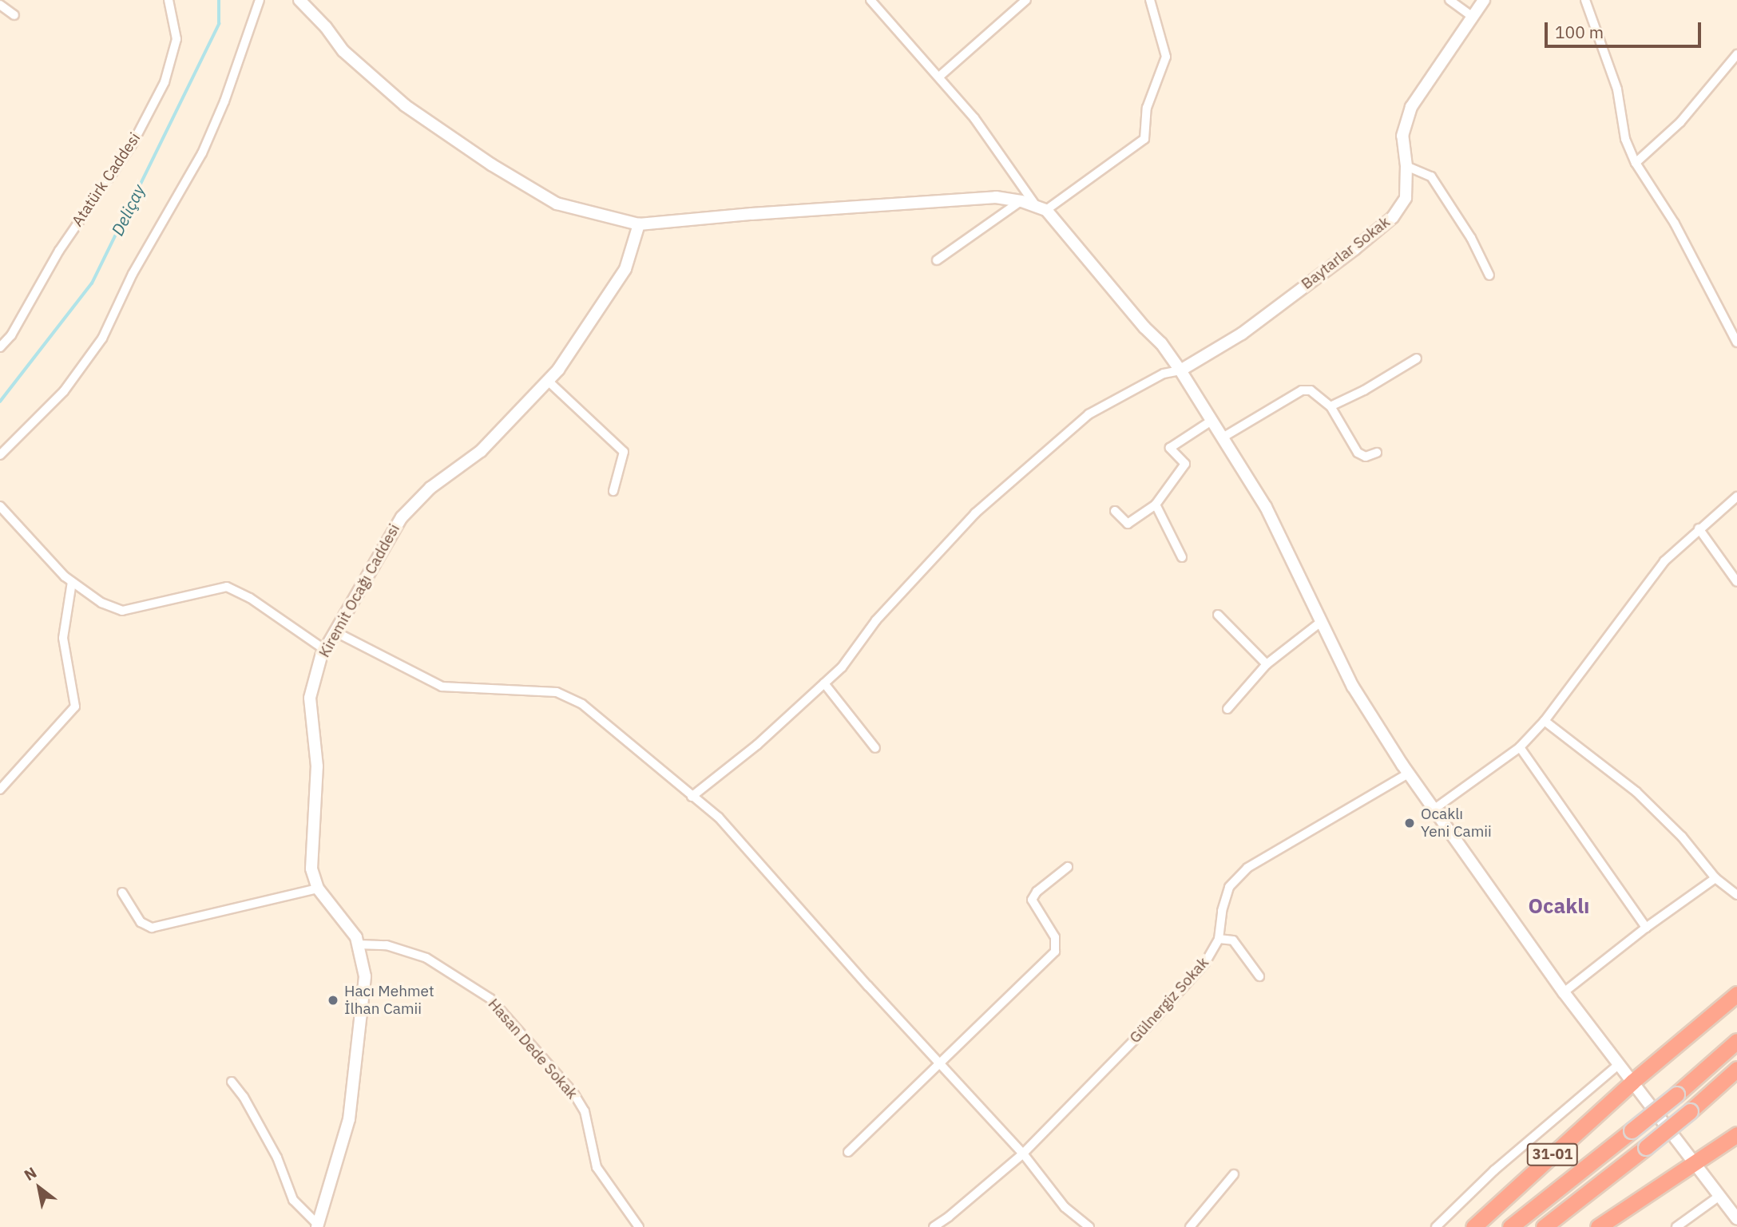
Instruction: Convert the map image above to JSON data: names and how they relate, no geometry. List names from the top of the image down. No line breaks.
{"streets":{"highway":["31-01"],"main road":["Baytarlar Sokak","Kiremit Ocağı Caddesi"],"street":["Atatürk Caddesi","Gülnergiz Sokak","Hasan Dede Sokak"]},"crossings":[["Kiremit Ocağı Caddesi","Hasan Dede Sokak"]],"districts":["Ocaklı"],"water":["Deliçay"],"places":["Ocaklı Yeni Camii","Hacı Mehmet İlhan Camii"],"scale_bar":"100 m","north":"top left"}
